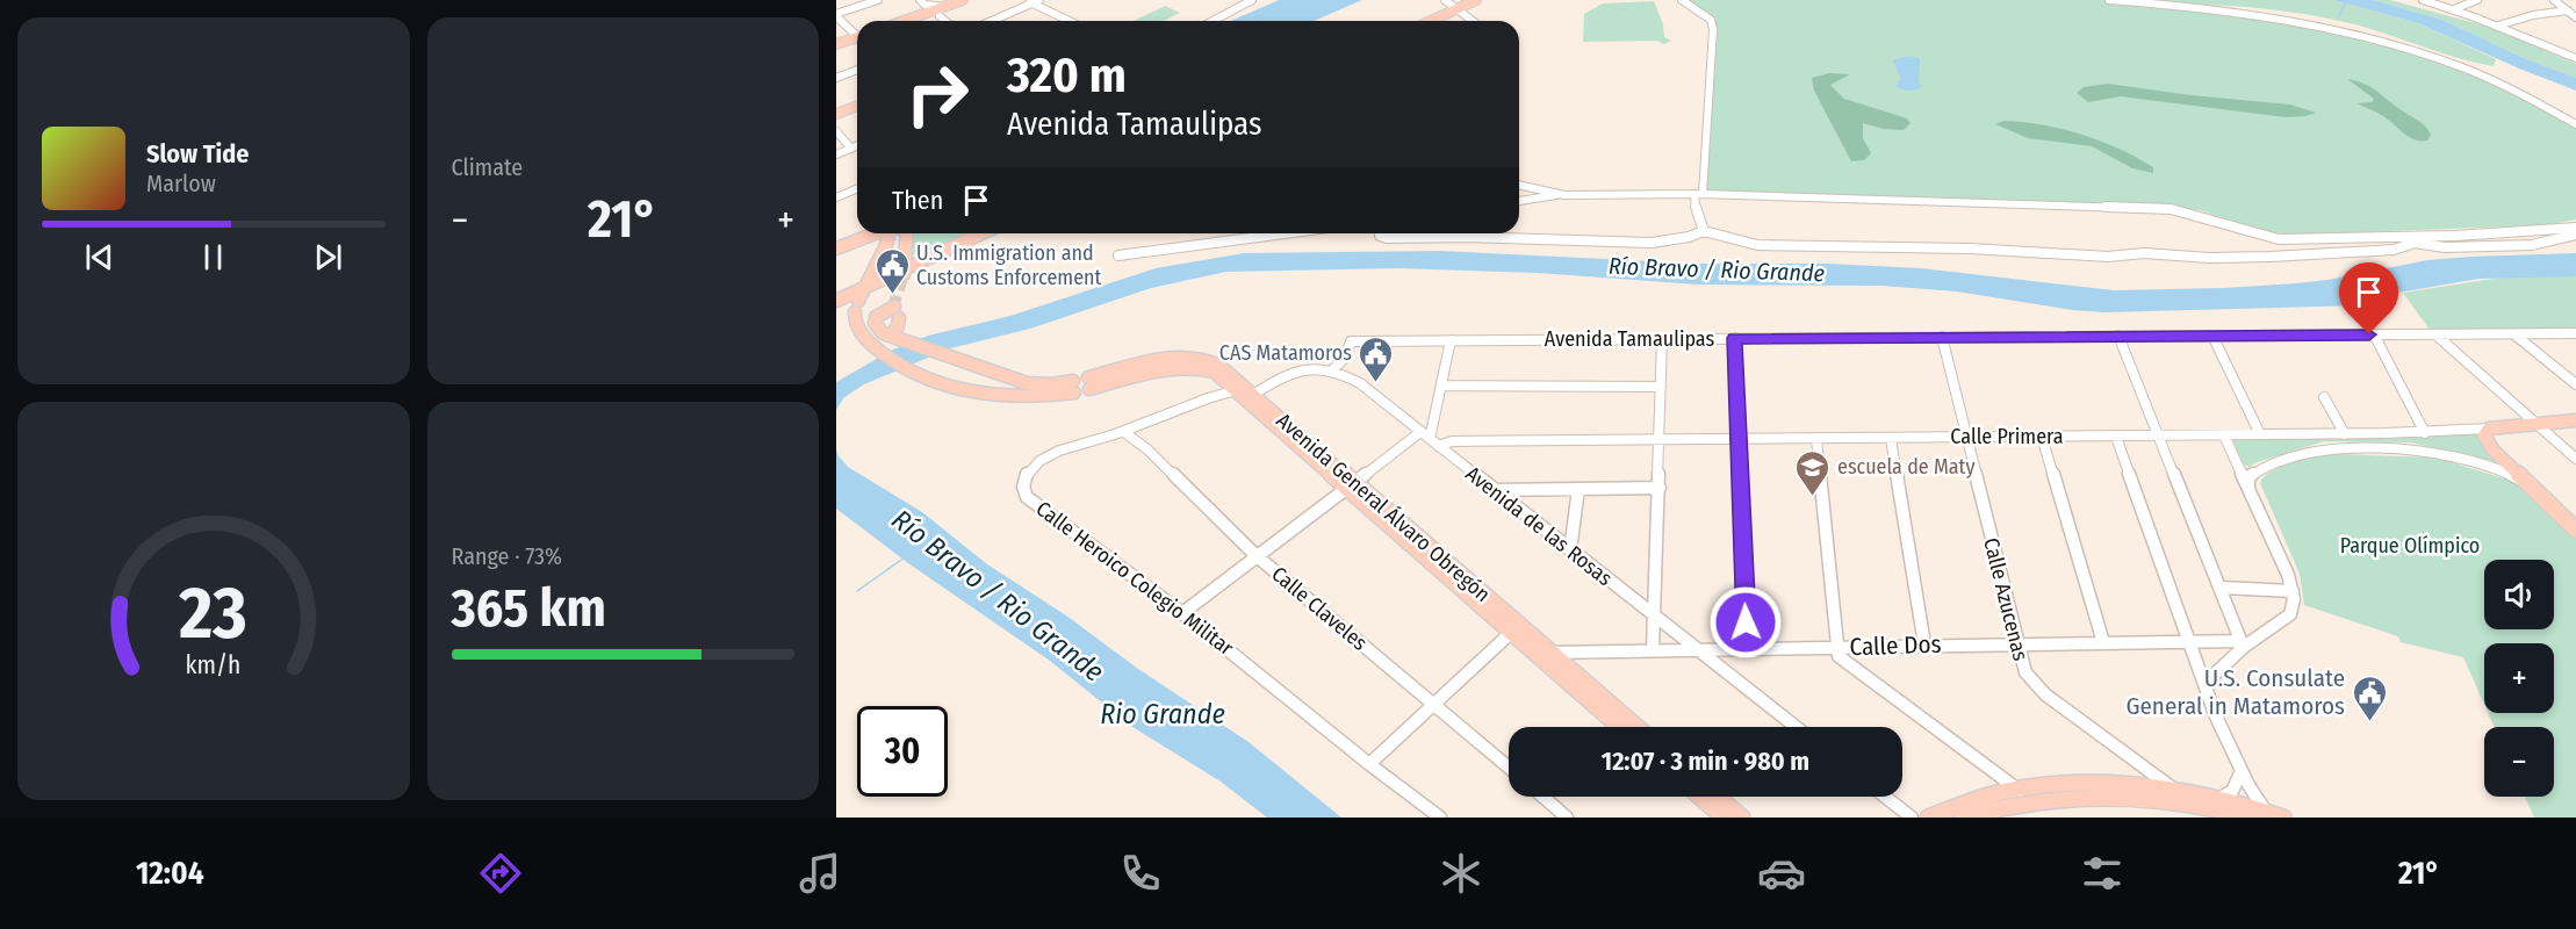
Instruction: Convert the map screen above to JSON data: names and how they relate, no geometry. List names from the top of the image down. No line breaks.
{"streets":{"main road":["Calle Primera","Avenida General Álvaro Obregón"],"street":["Avenida Tamaulipas","Avenida de las Rosas","Calle Heroico Colegio Militar","Calle Azucenas","Calle Claveles","Calle Dos"]},"crossings":[["Avenida Tamaulipas","Avenida de las Rosas"],["Avenida Tamaulipas","Calle Azucenas"],["Calle Primera","Avenida de las Rosas"],["Calle Primera","Calle Azucenas"],["Avenida General Álvaro Obregón","Avenida de las Rosas"],["Avenida General Álvaro Obregón","Calle Heroico Colegio Militar"],["Avenida General Álvaro Obregón","Calle Dos"],["Avenida de las Rosas","Calle Dos"],["Calle Heroico Colegio Militar","Calle Claveles"],["Calle Azucenas","Calle Dos"]],"water":["Río Bravo / Rio Grande","Rio Grande"],"parks":["Parque Olímpico"],"places":{"public building":["U.S. Immigration and Customs Enforcement","CAS Matamoros","U.S. Consulate General in Matamoros"],"school or university":["escuela de Maty"]},"page":{"tile":["Climate",["Range · 73%","365 km"]],"turn":["320 m","Avenida Tamaulipas"],"song":["Slow Tide","Marlow"],"then":"Then","heat":["−","21°","+"],"map_buttons":["+","−"],"limit":"30","trip":"12:07 · 3 min · 980 m","tabs":["12:04","21°"],"gauge":["23","km/h"]}}
